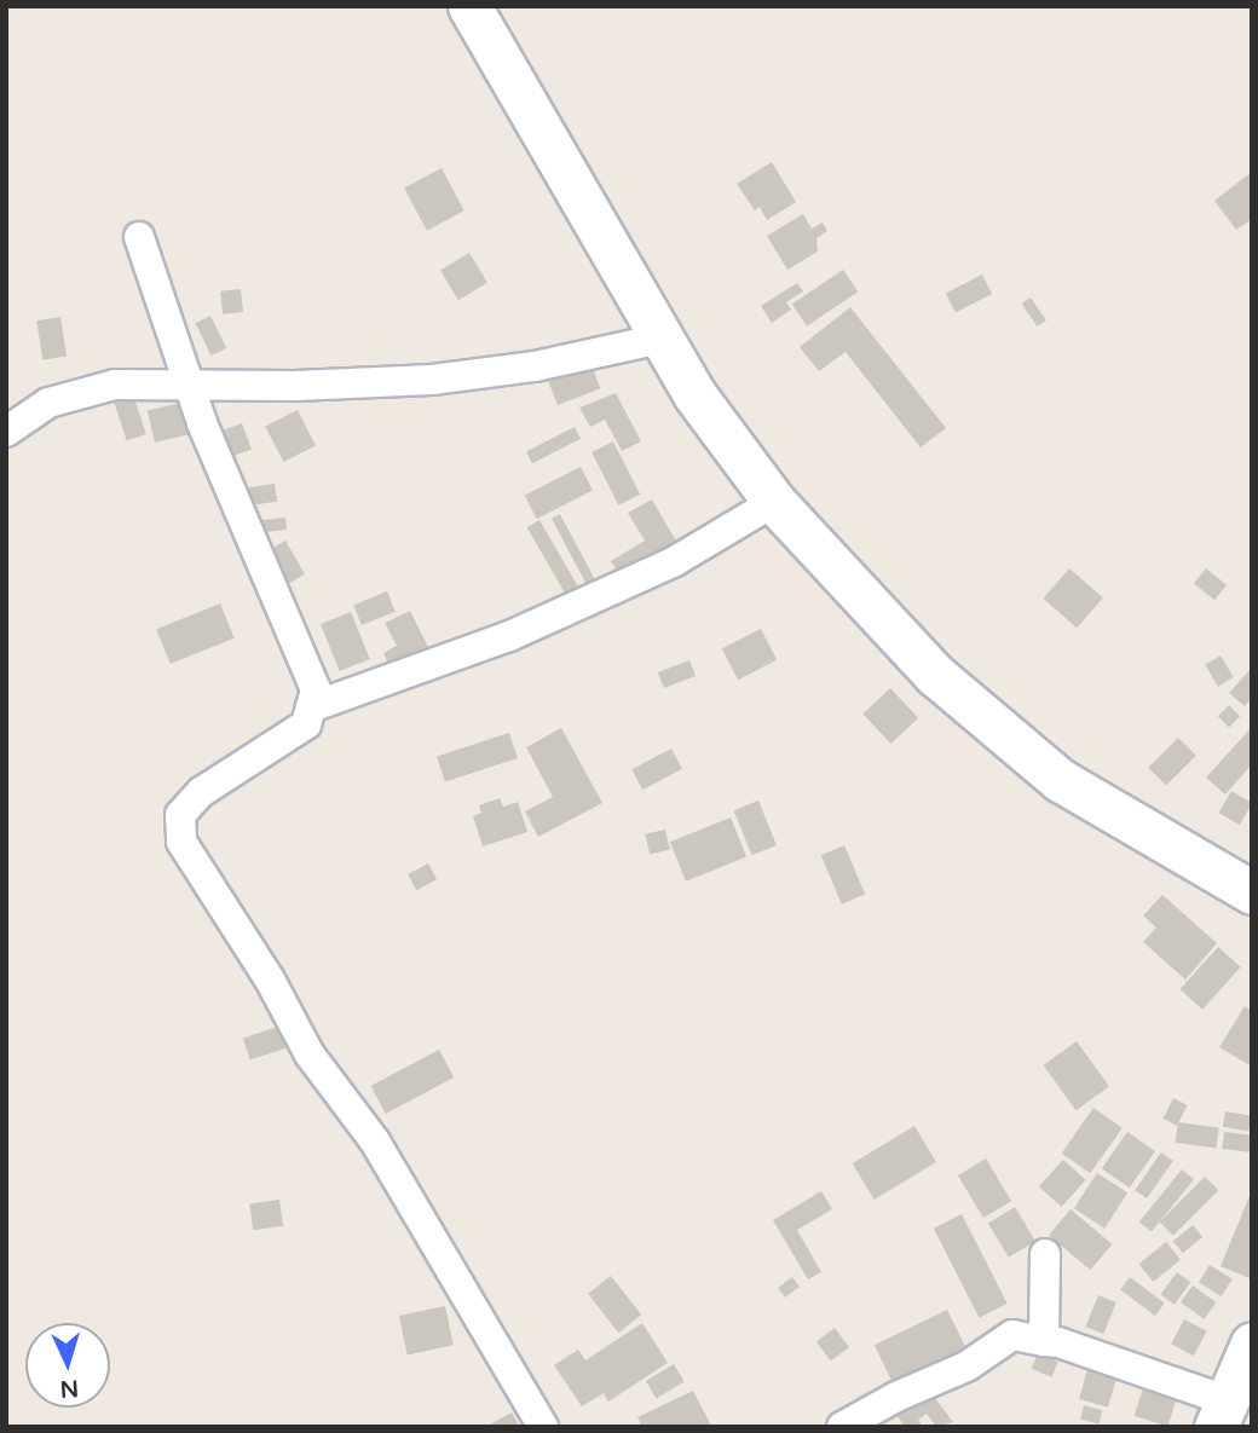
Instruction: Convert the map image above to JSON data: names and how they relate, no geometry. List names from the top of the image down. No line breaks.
{"north":"bottom"}
